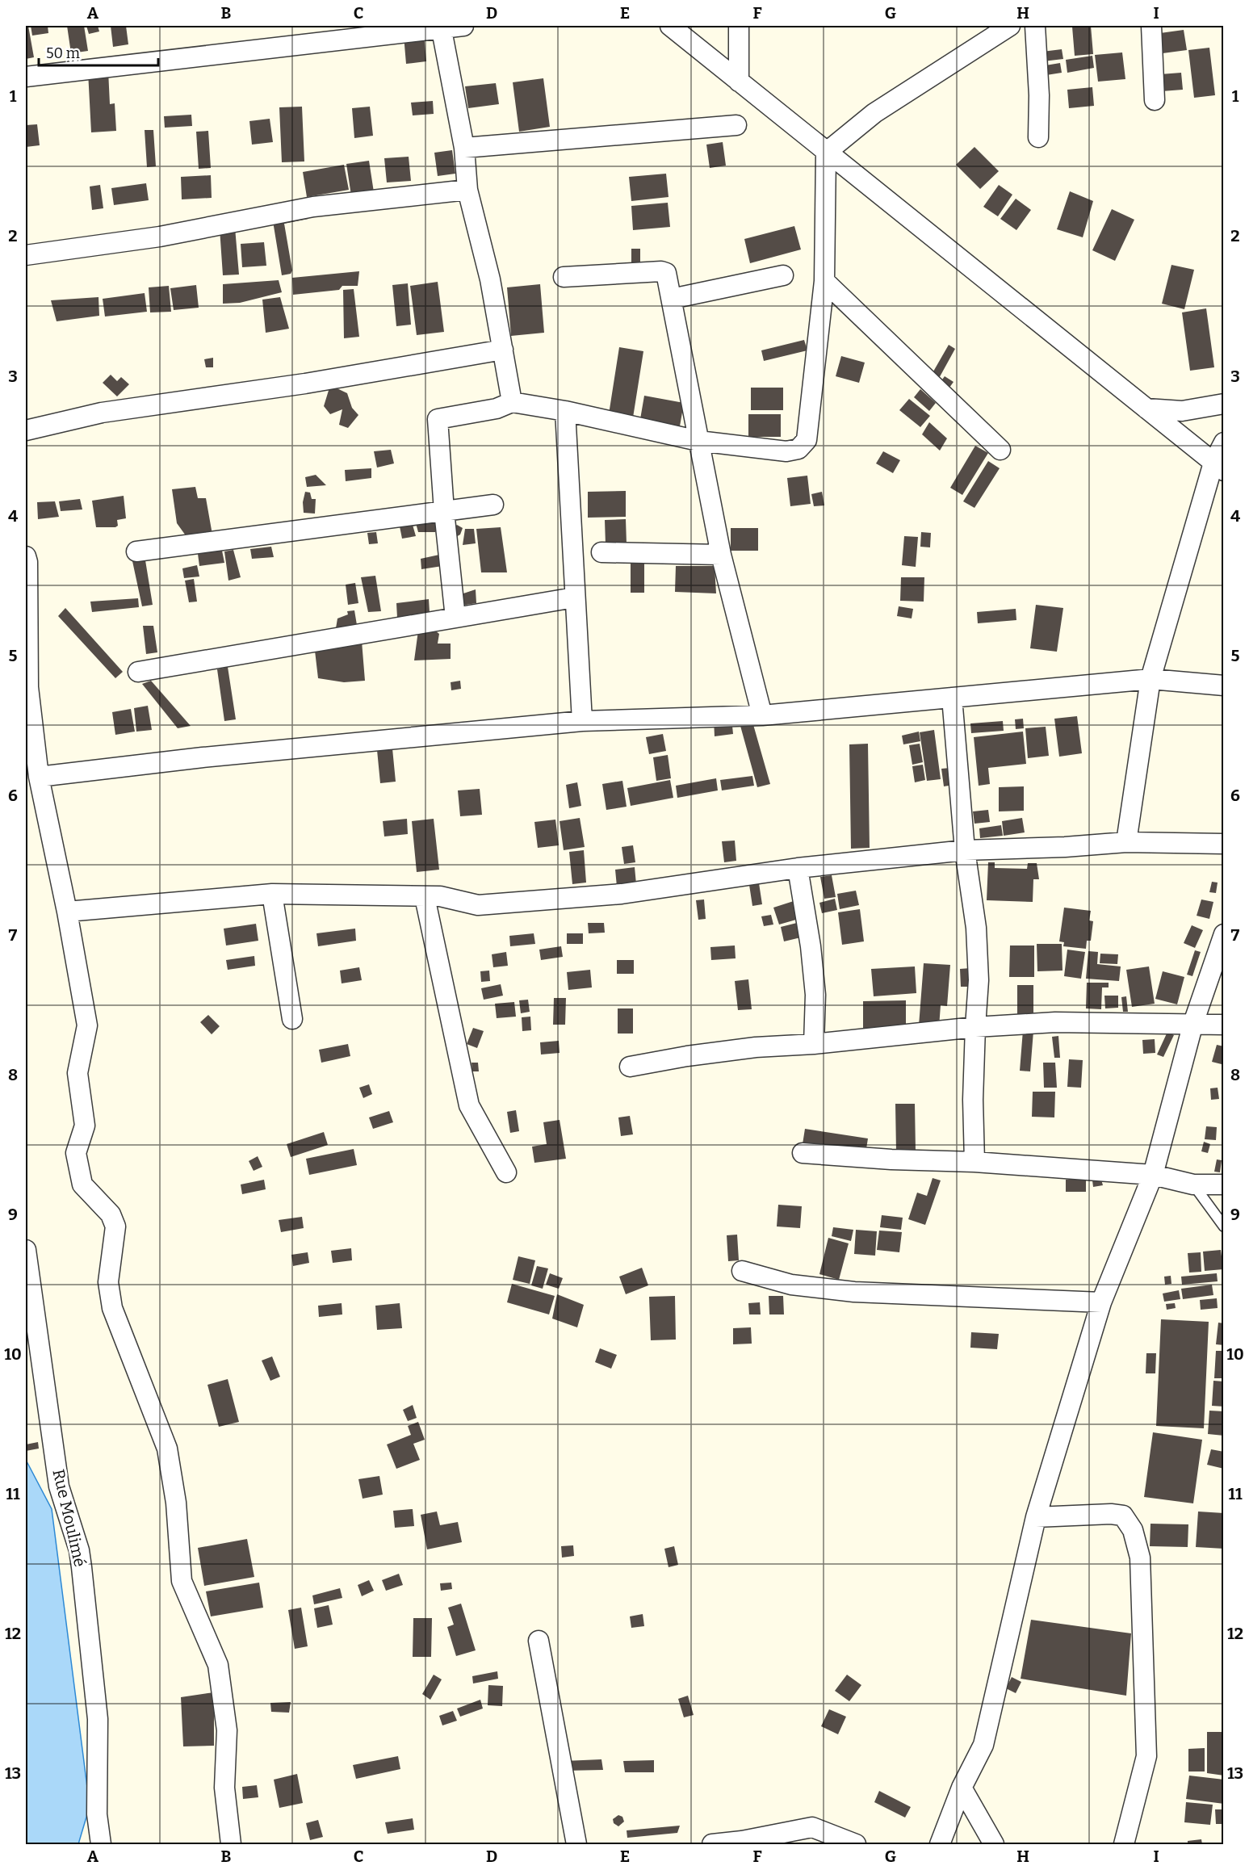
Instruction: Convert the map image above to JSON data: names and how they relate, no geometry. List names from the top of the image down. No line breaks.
{"streets":{"street":["Rue Moulimé"]},"scale_bar":"50 m","grid":{"columns":["A","B","C","D","E","F","G","H","I"],"rows":["1","2","3","4","5","6","7","8","9","10","11","12","13"]}}
